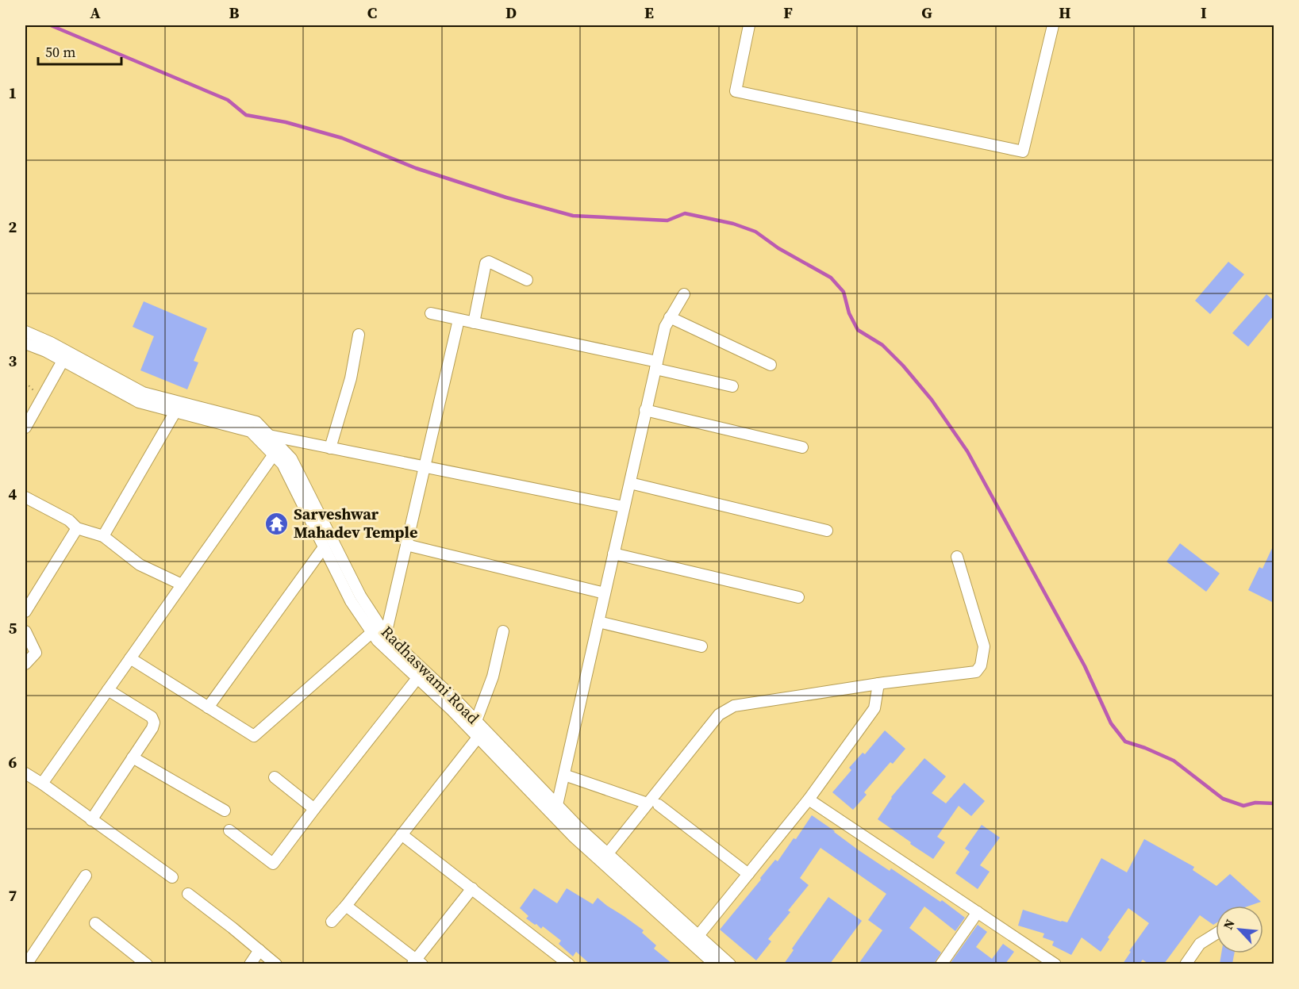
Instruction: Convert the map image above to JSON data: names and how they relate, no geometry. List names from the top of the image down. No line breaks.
{"streets":{"street":["Radhaswami Road"]},"places":{"temple":["Sarveshwar Mahadev Temple"]},"scale_bar":"50 m","north":"top left","grid":{"columns":["A","B","C","D","E","F","G","H","I"],"rows":["1","2","3","4","5","6","7"]}}
